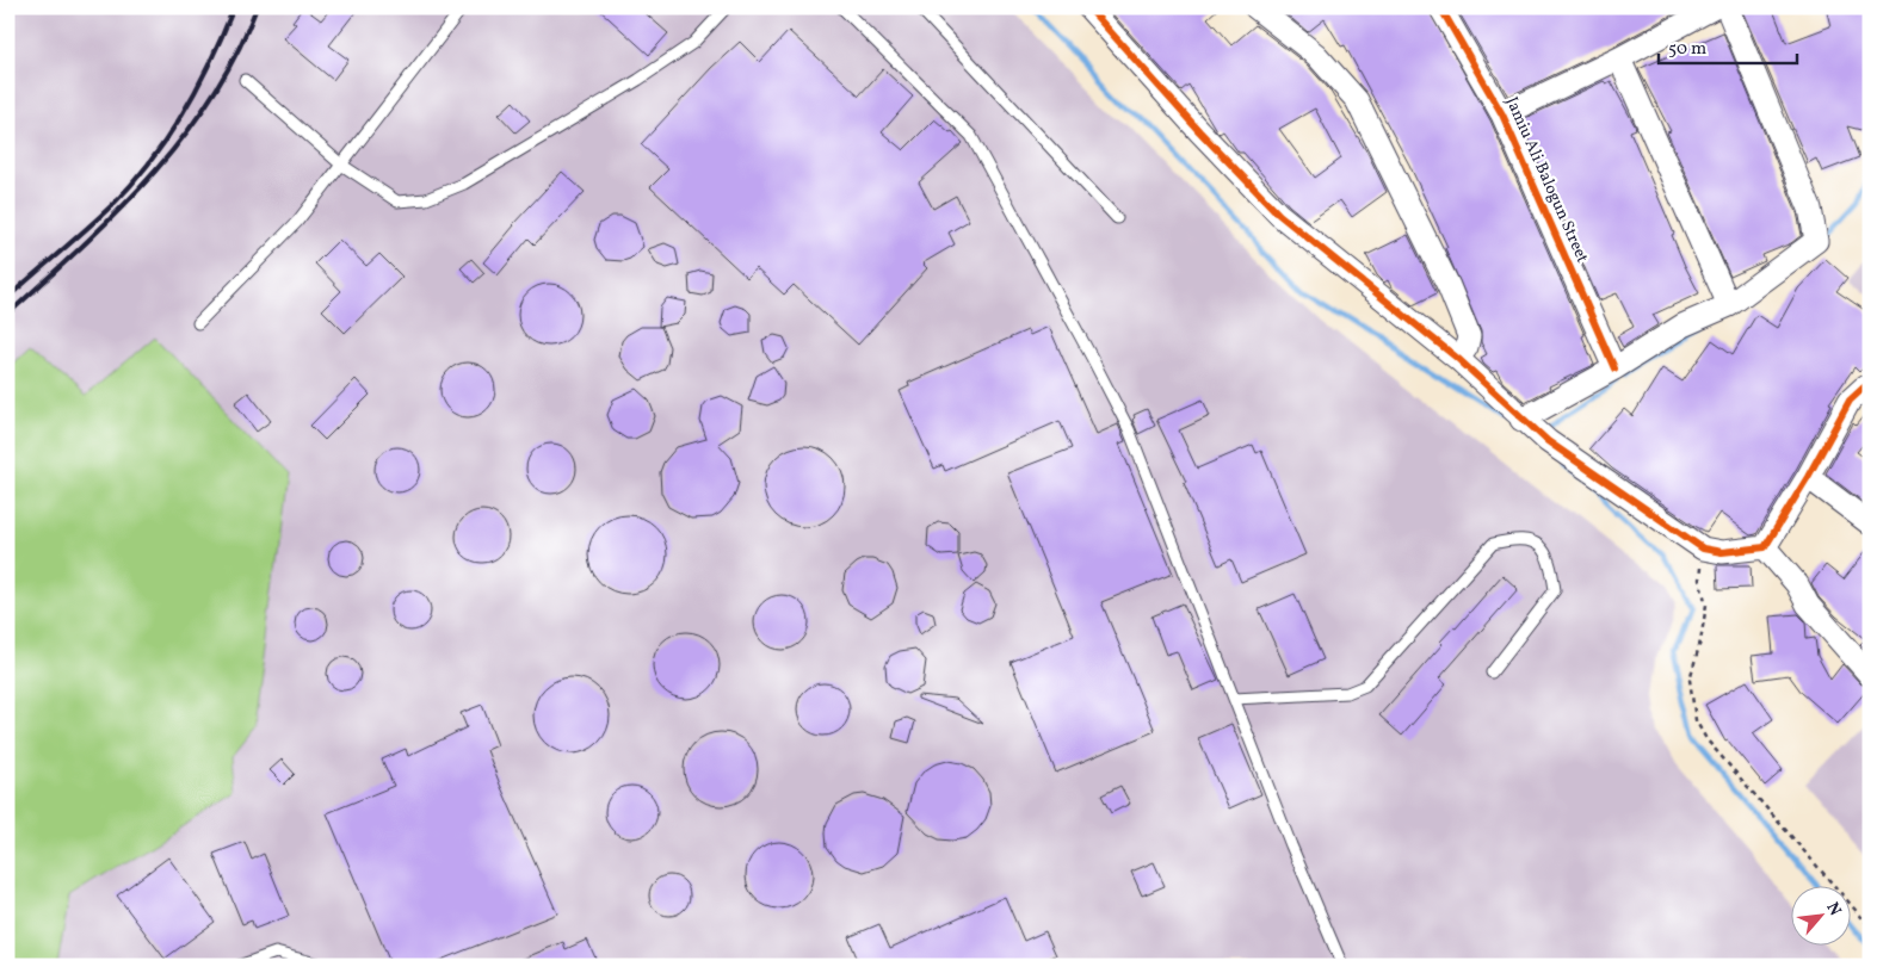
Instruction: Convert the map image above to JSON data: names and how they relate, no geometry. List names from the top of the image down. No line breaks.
{"streets":{"street":["Jamiu Ali Balogun Street"]},"scale_bar":"50 m","north":"top right"}
